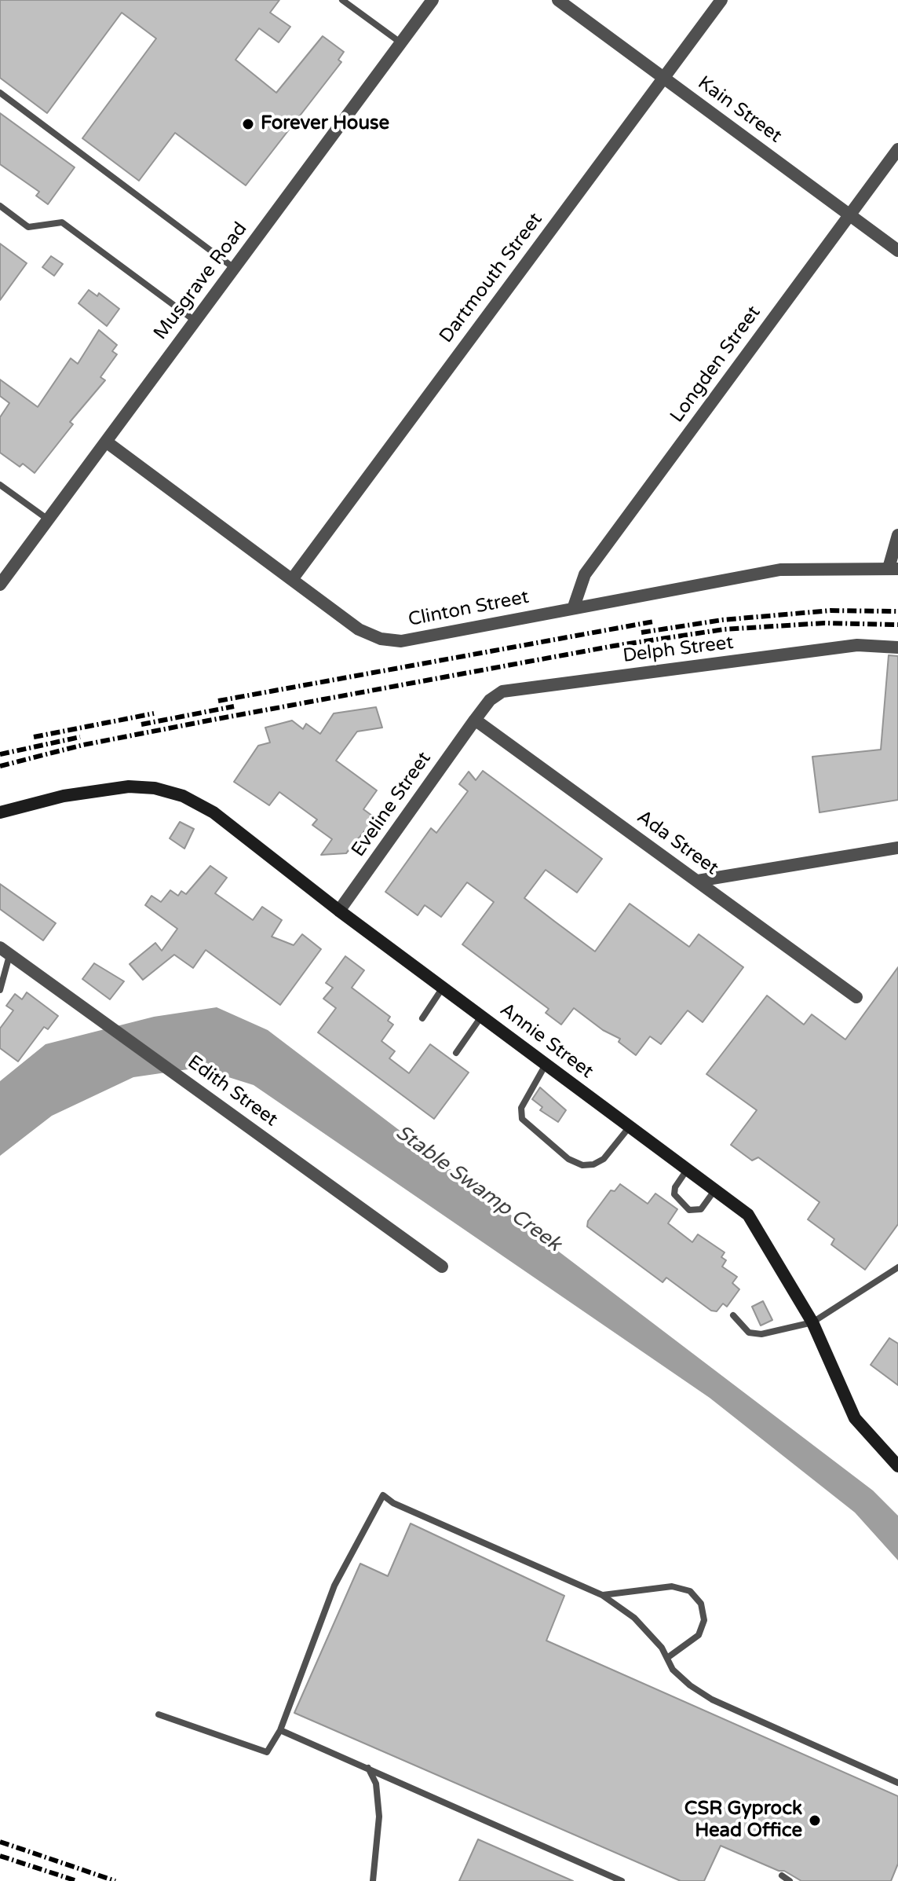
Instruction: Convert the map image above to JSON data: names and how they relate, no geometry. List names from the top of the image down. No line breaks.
{"streets":{"street":["Kain Street","Dartmouth Street","Musgrave Road","Longden Street","Clinton Street","Delph Street","Eveline Street","Ada Street","Annie Street","Edith Street"]},"crossings":[["Kain Street","Dartmouth Street"],["Kain Street","Longden Street"],["Dartmouth Street","Clinton Street"],["Musgrave Road","Clinton Street"],["Longden Street","Clinton Street"],["Delph Street","Eveline Street"],["Delph Street","Ada Street"],["Eveline Street","Ada Street"],["Eveline Street","Annie Street"]],"water":["Stable Swamp Creek"],"places":["Forever House","CSR Gyprock Head Office"]}
